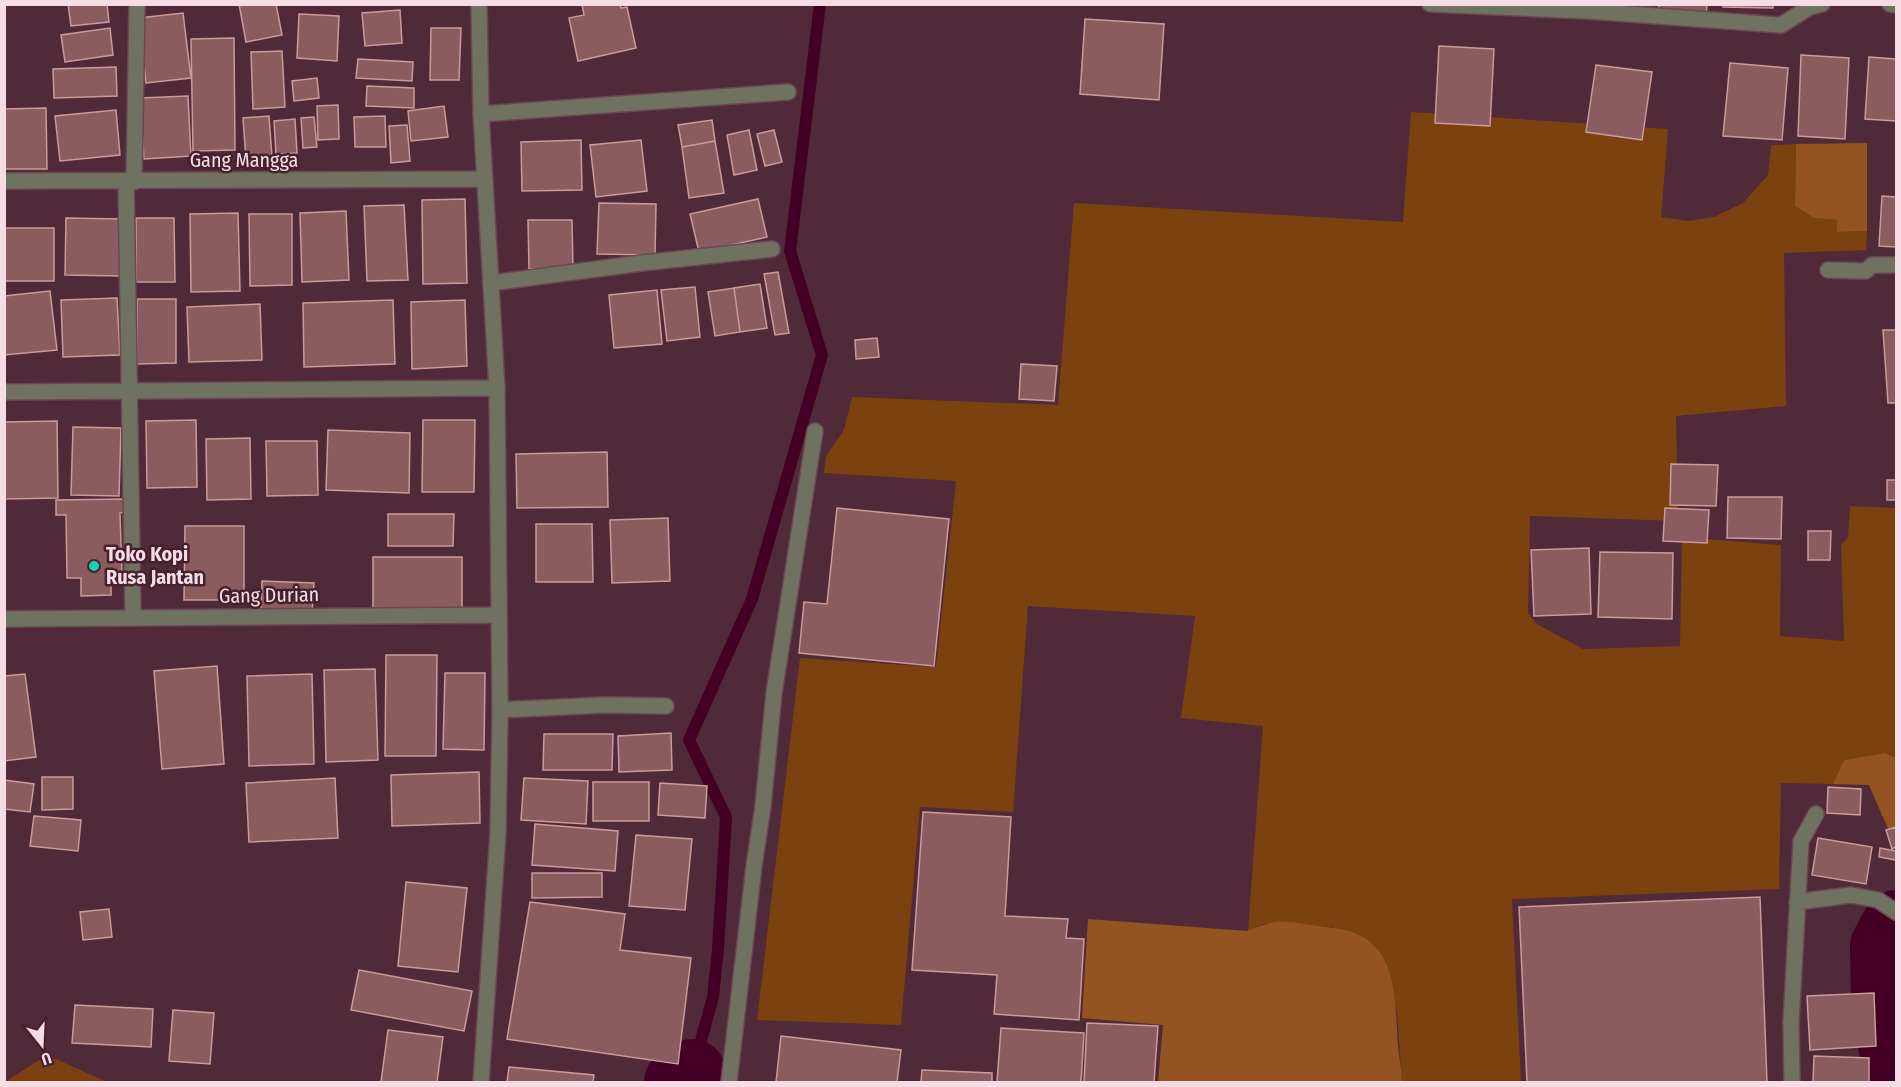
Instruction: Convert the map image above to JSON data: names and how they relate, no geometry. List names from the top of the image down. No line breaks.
{"streets":{"street":["Gang Mangga","Gang Durian"]},"places":["Toko Kopi Rusa Jantan"],"north":"bottom"}
